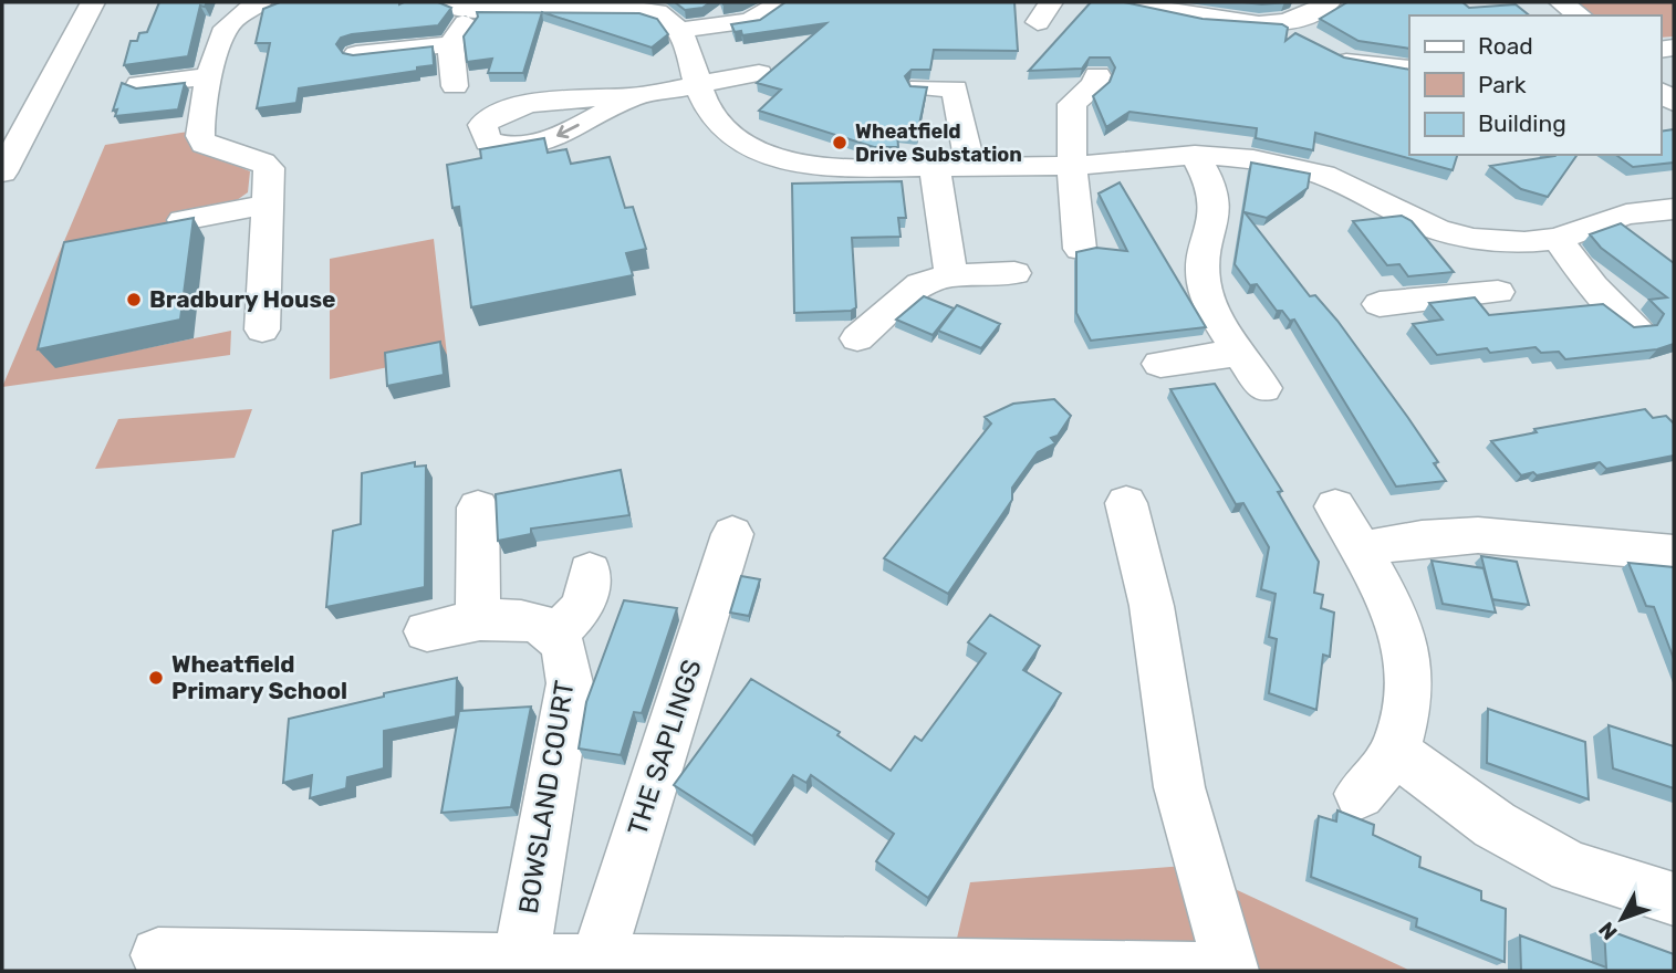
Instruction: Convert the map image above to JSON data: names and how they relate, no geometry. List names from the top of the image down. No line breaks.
{"streets":{"street":["THE SAPLINGS","BOWSLAND COURT"]},"places":["Wheatfield Drive Substation","Bradbury House","Wheatfield Primary School"],"legend":["Road","Park","Building"],"north":"bottom left"}
